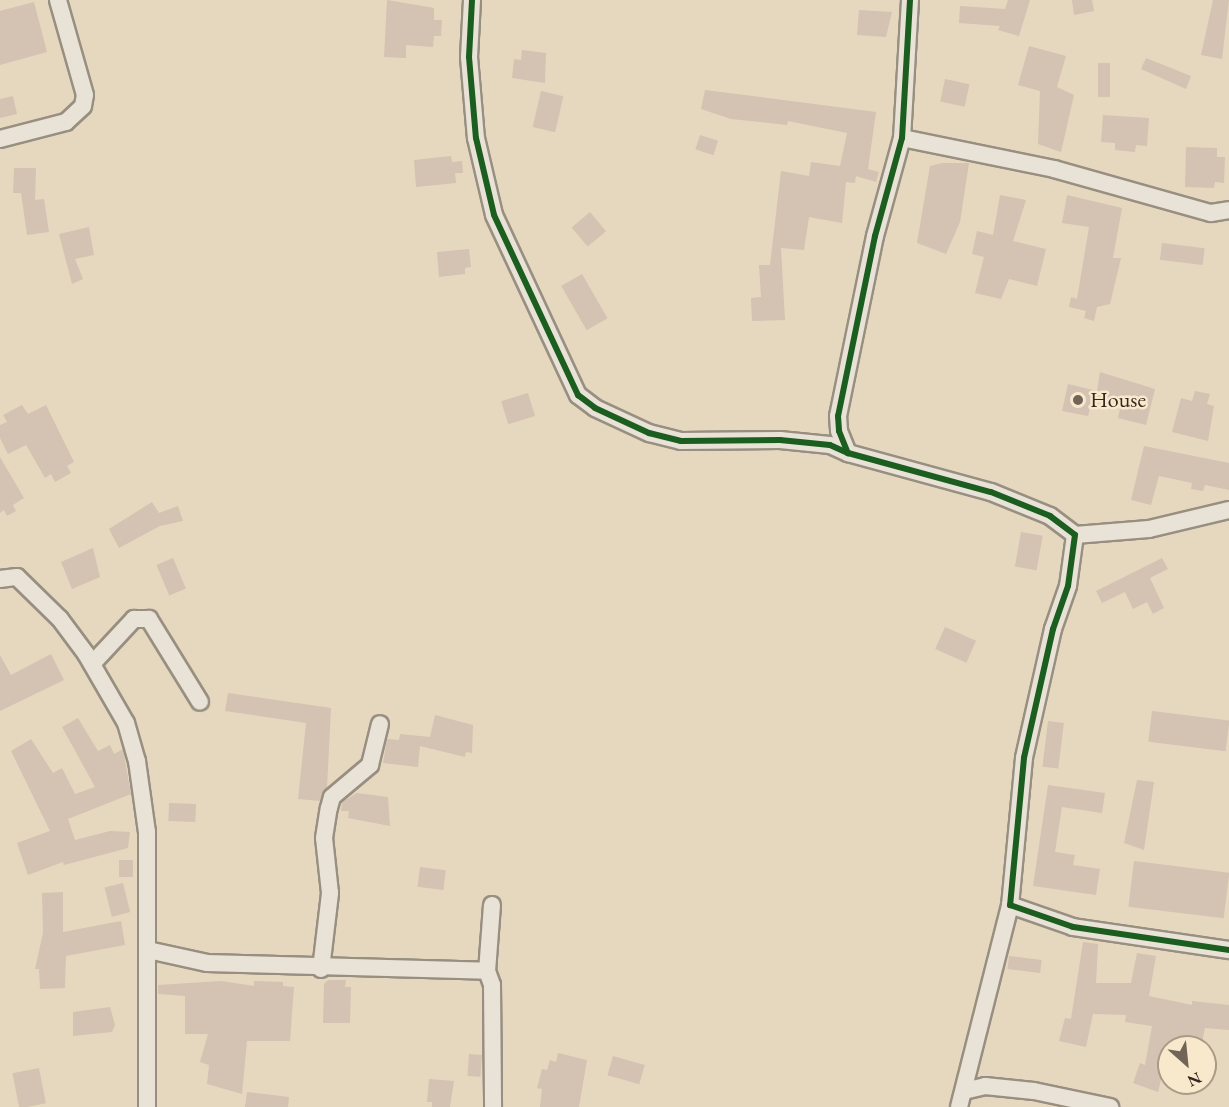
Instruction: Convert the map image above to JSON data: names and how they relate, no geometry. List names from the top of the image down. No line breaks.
{"places":["House"],"north":"bottom right"}
